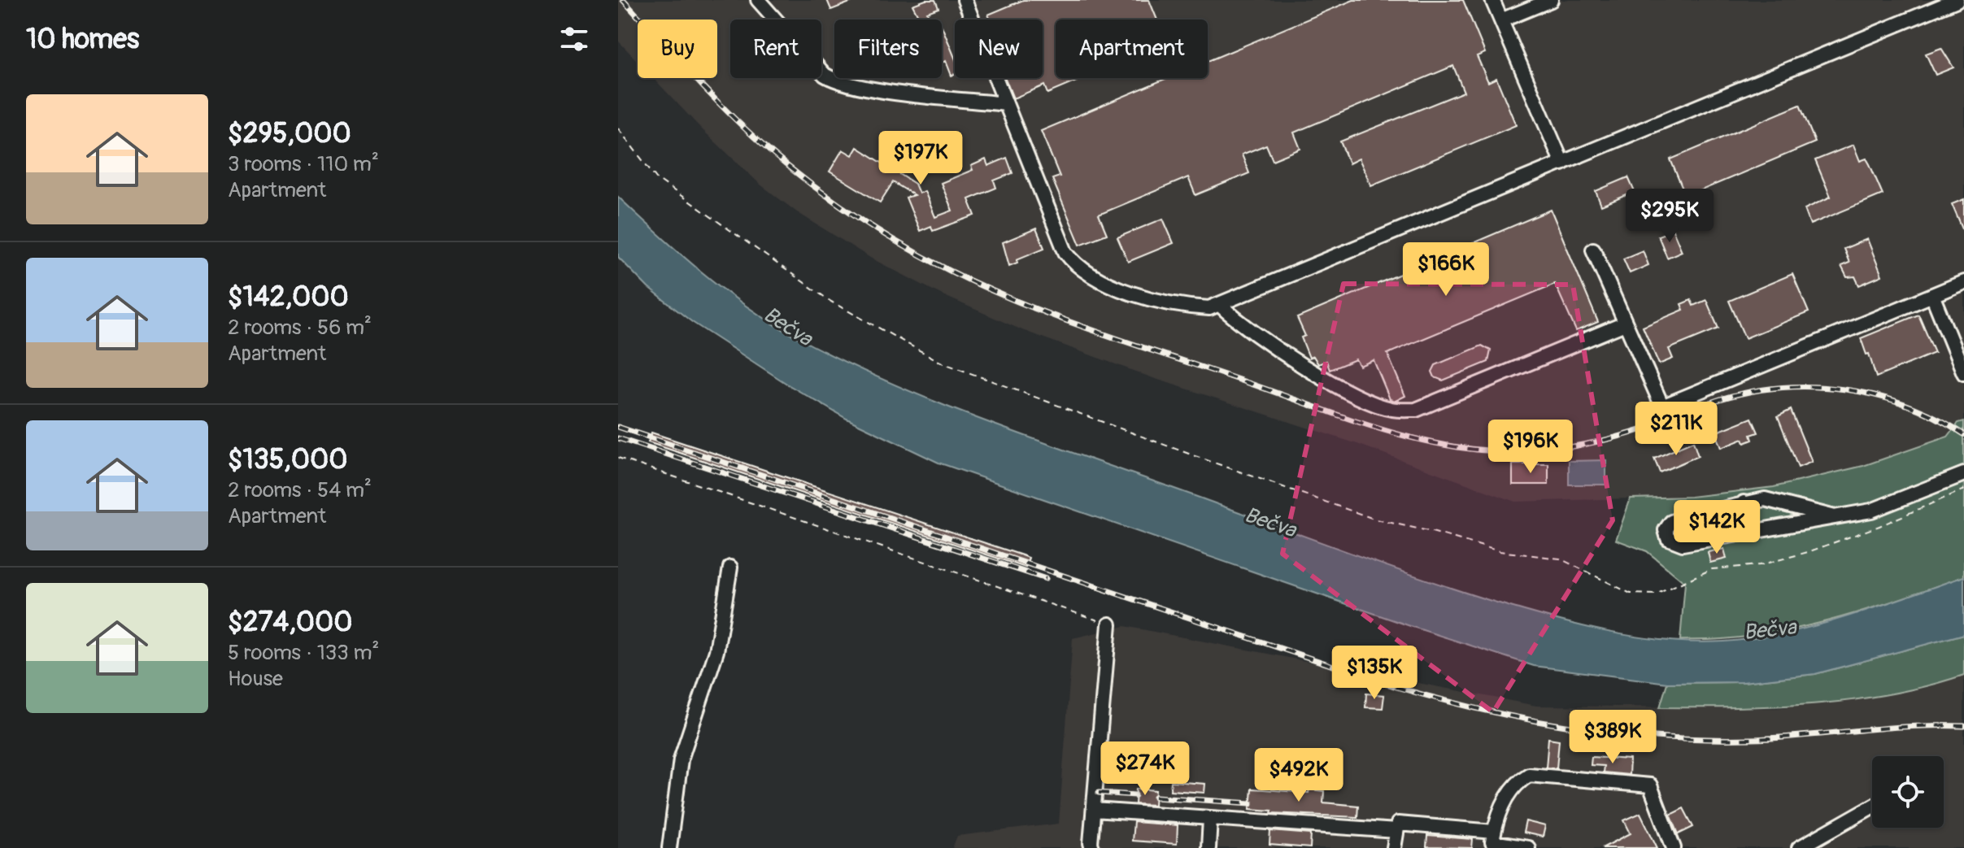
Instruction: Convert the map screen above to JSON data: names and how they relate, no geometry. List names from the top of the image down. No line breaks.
{"water":["Bečva"],"page":{"heading":"10 homes","chip":["Buy","Rent","Filters","New","Apartment"],"list":[{"name":"$295,000","note":"3 rooms · 110 m² · Apartment"},{"name":"$142,000","note":"2 rooms · 56 m² · Apartment"},{"name":"$135,000","note":"2 rooms · 54 m² · Apartment"},{"name":"$274,000","note":"5 rooms · 133 m² · House"}],"price":["$197K","$295K","$166K","$211K","$196K","$142K","$135K","$389K","$274K","$492K"]}}
